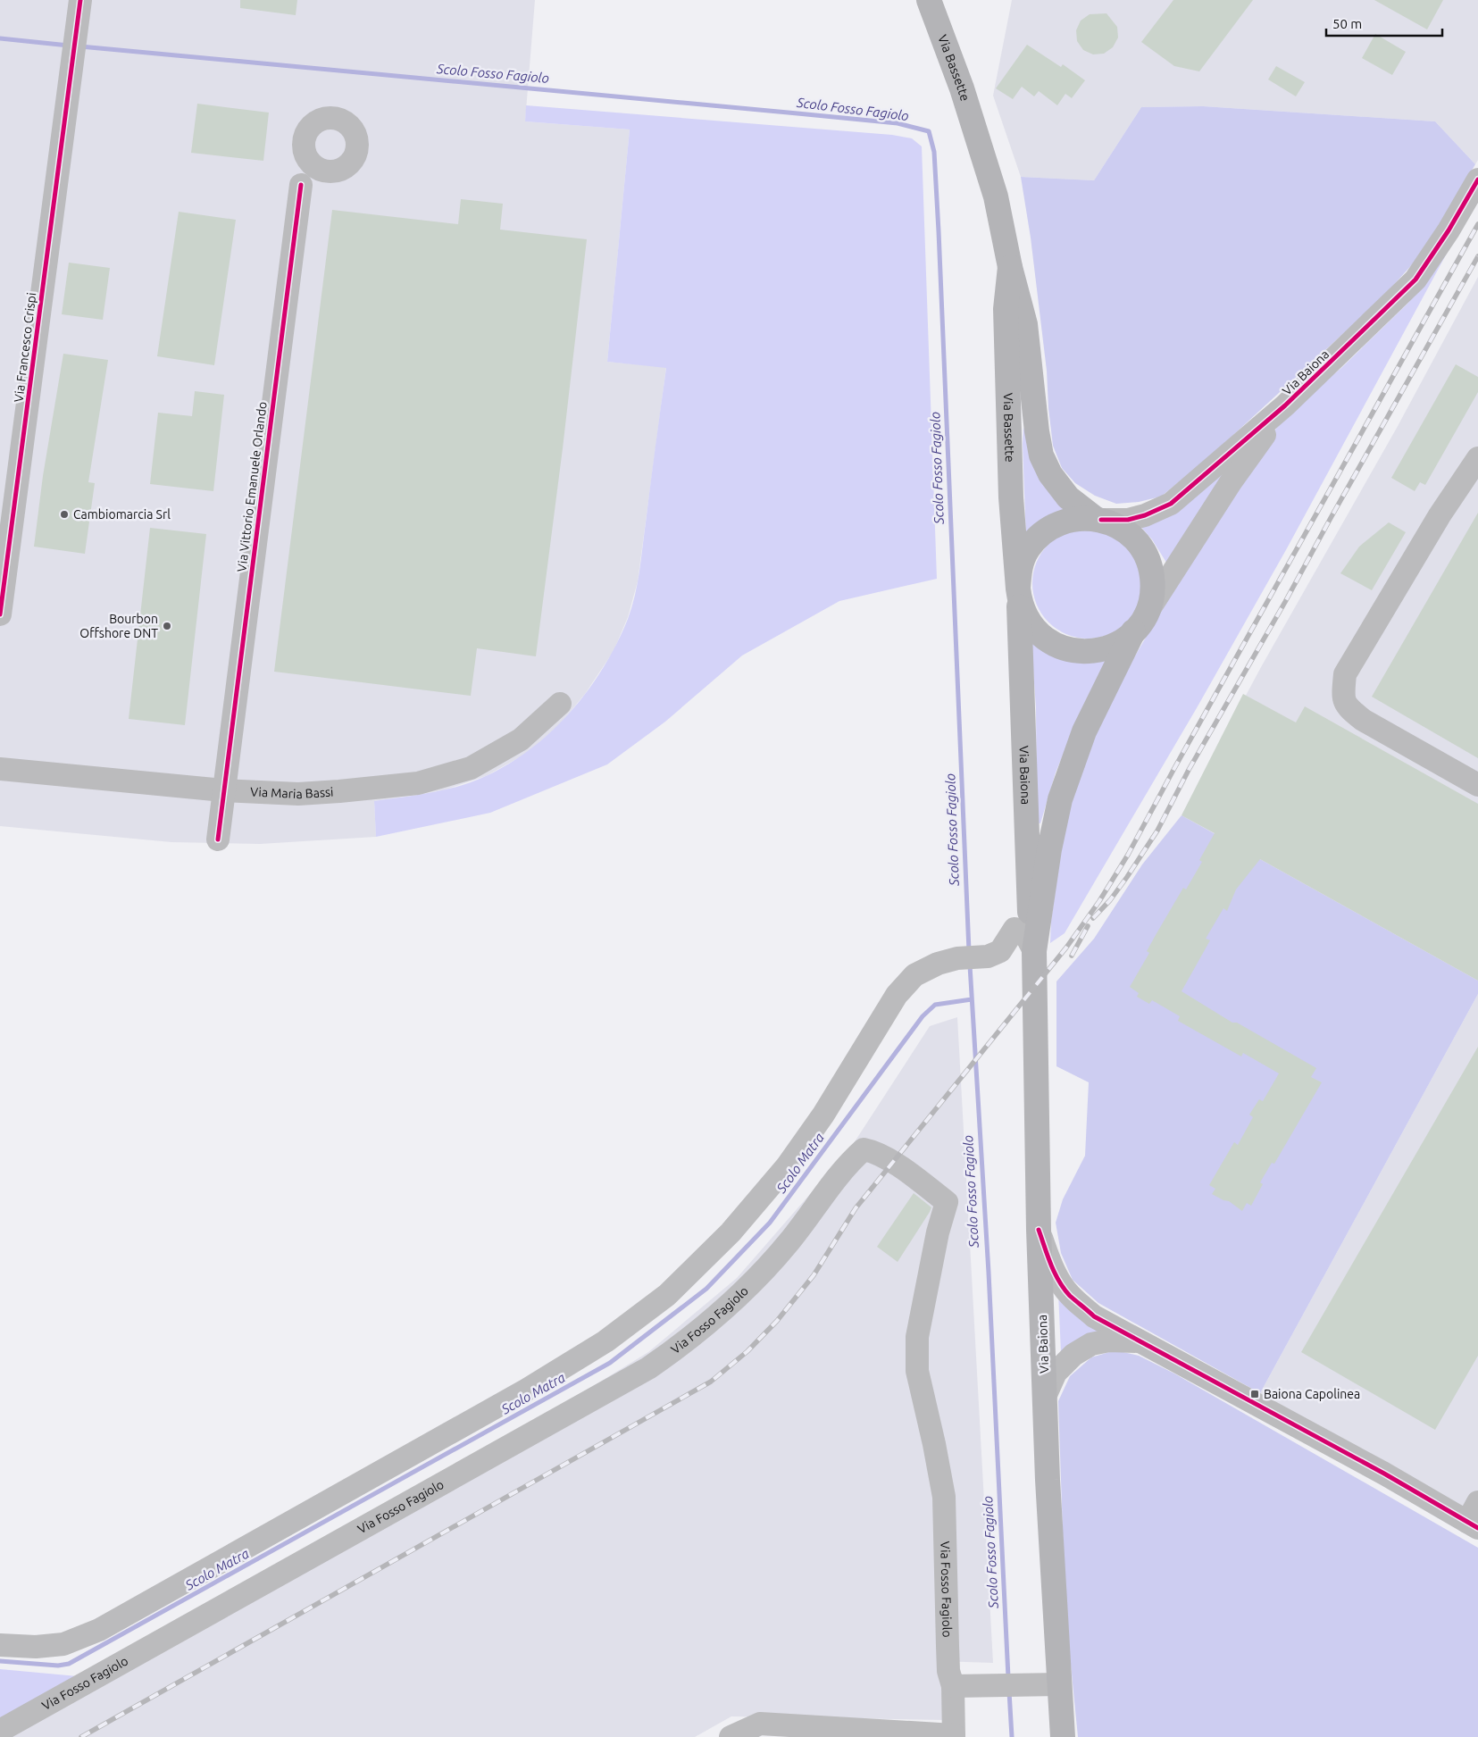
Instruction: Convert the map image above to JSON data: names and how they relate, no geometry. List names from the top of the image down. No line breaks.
{"streets":{"main road":["Via Bassette","Via Baiona"],"street":["Via Francesco Crispi","Via Vittorio Emanuele Orlando","Via Maria Bassi","Via Fosso Fagiolo"]},"crossings":[["Via Bassette","Via Baiona"],["Via Vittorio Emanuele Orlando","Via Maria Bassi"]],"water":["Scolo Fosso Fagiolo","Scolo Matra"],"places":{"other":["Cambiomarcia Srl","Bourbon Offshore DNT"],"transit":["Baiona Capolinea"]},"scale_bar":"50 m"}
